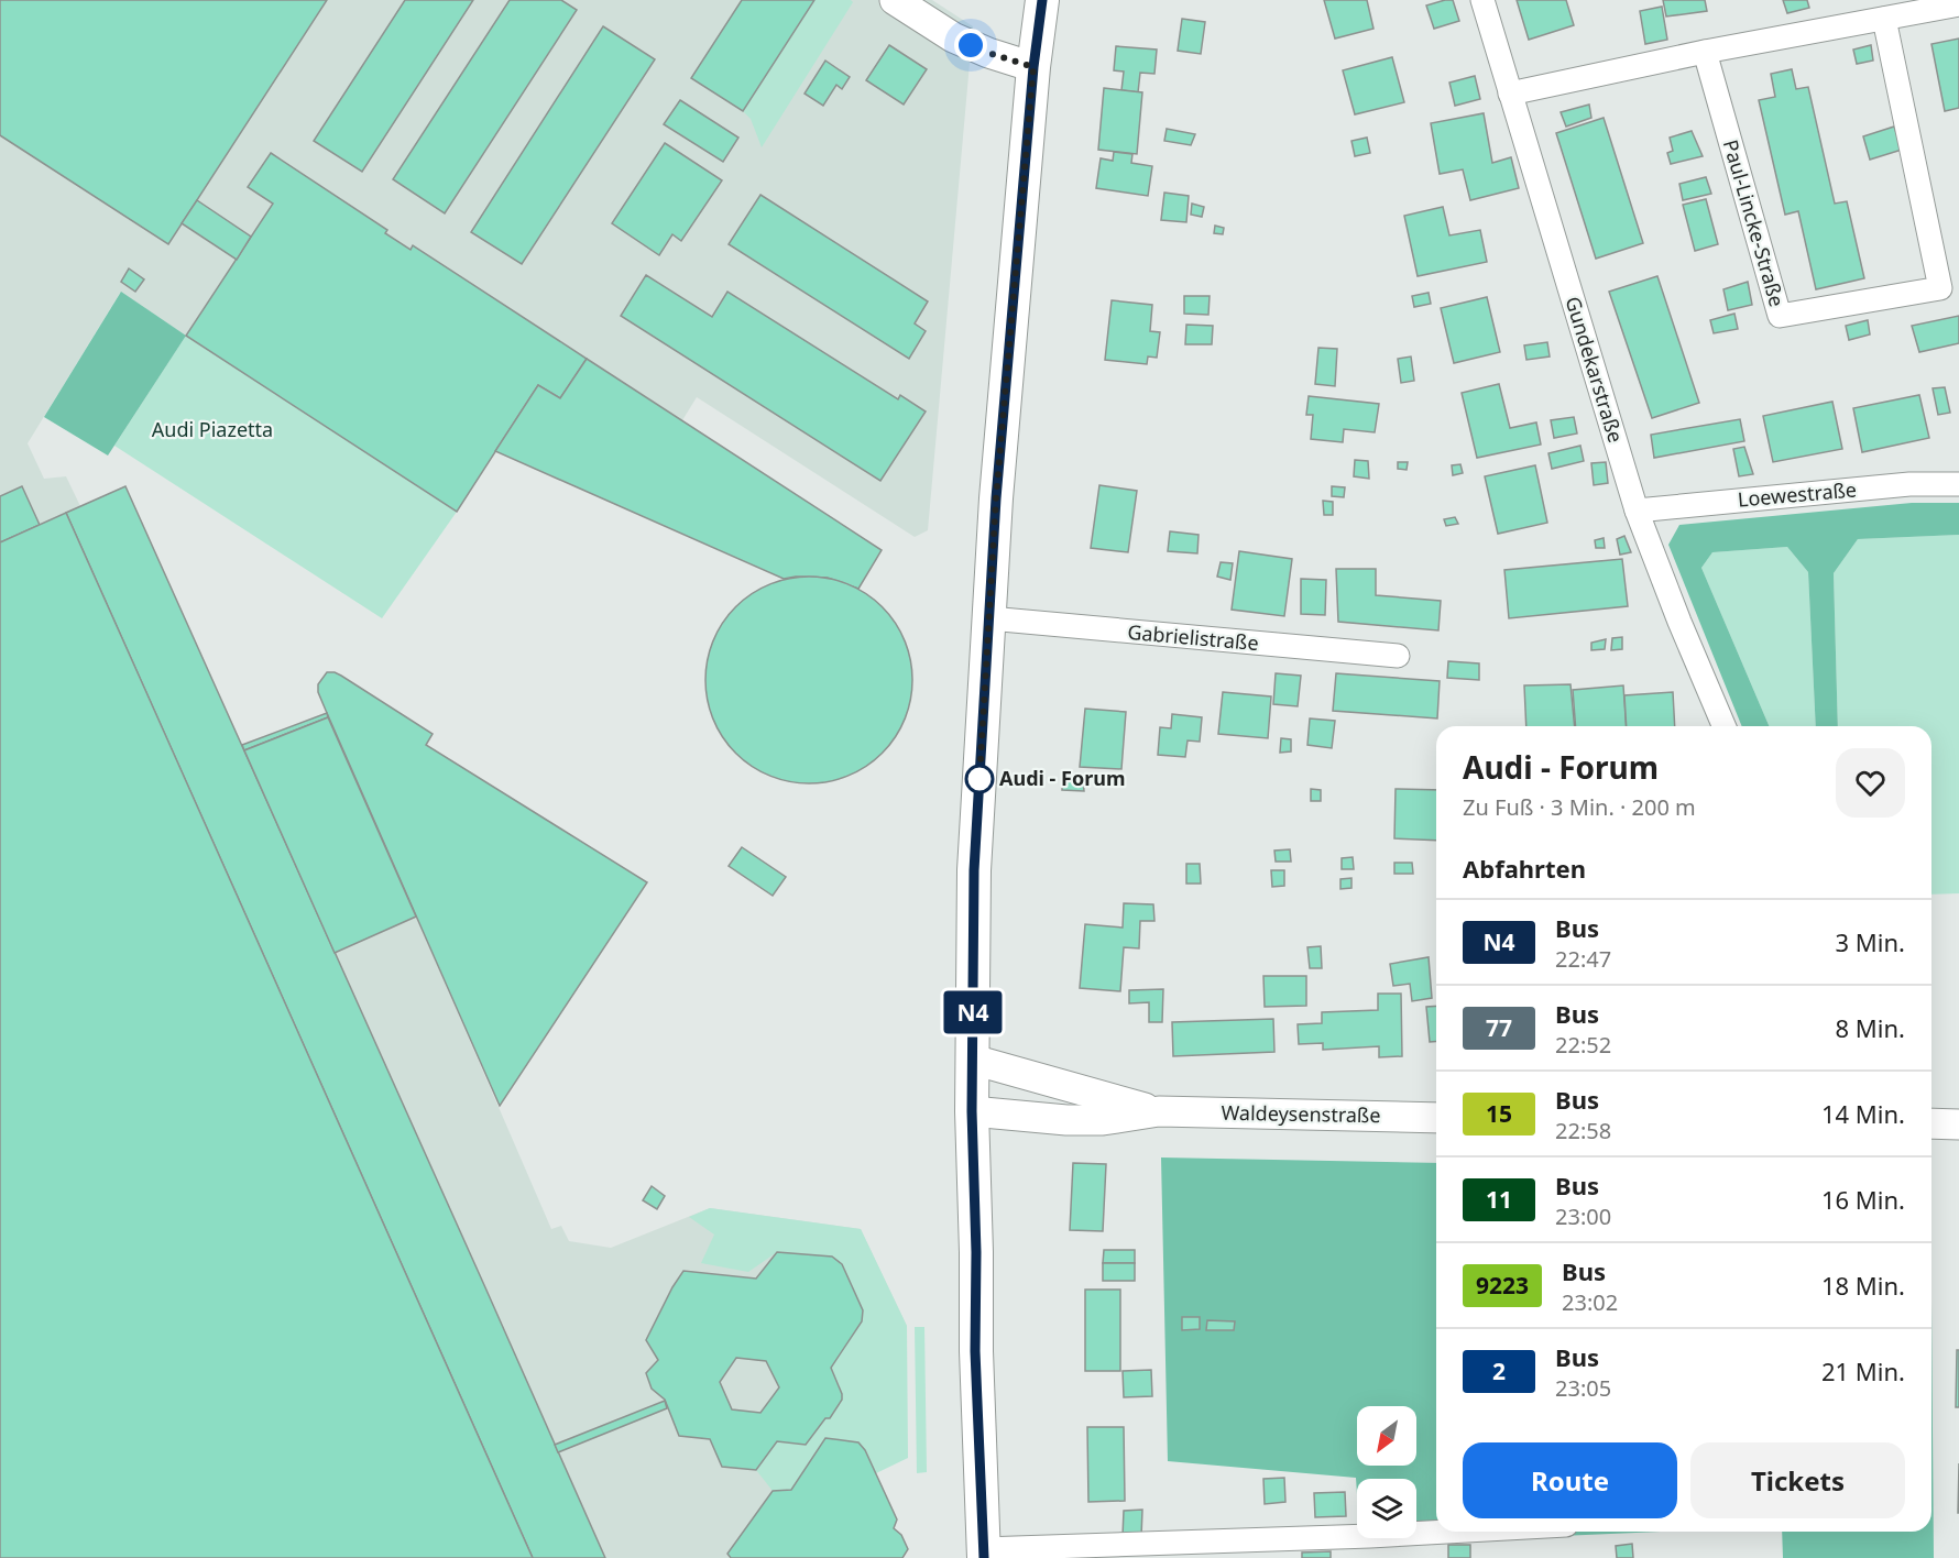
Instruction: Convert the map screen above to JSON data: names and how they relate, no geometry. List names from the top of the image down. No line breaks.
{"streets":{"street":["Paul-Lincke-Straße","Gundekarstraße","Loewestraße","Gabrielistraße","Waldeysenstraße"]},"crossings":[["Gundekarstraße","Loewestraße"]],"parks":["Audi Piazetta"],"places":["Audi - Forum"],"lines":["bus line N4"],"north":"bottom left","page":{"on_map":"N4","heading":[["Audi - Forum","Zu Fuß · 3 Min. · 200 m"],"Abfahrten"],"list":[{"mark":"N4","name":"Bus","note":"22:47","value":"3 Min."},{"mark":"77","name":"Bus","note":"22:52","value":"8 Min."},{"mark":"15","name":"Bus","note":"22:58","value":"14 Min."},{"mark":"11","name":"Bus","note":"23:00","value":"16 Min."},{"mark":"9223","name":"Bus","note":"23:02","value":"18 Min."},{"mark":"2","name":"Bus","note":"23:05","value":"21 Min."}],"buttons":["Route","Tickets"]}}
